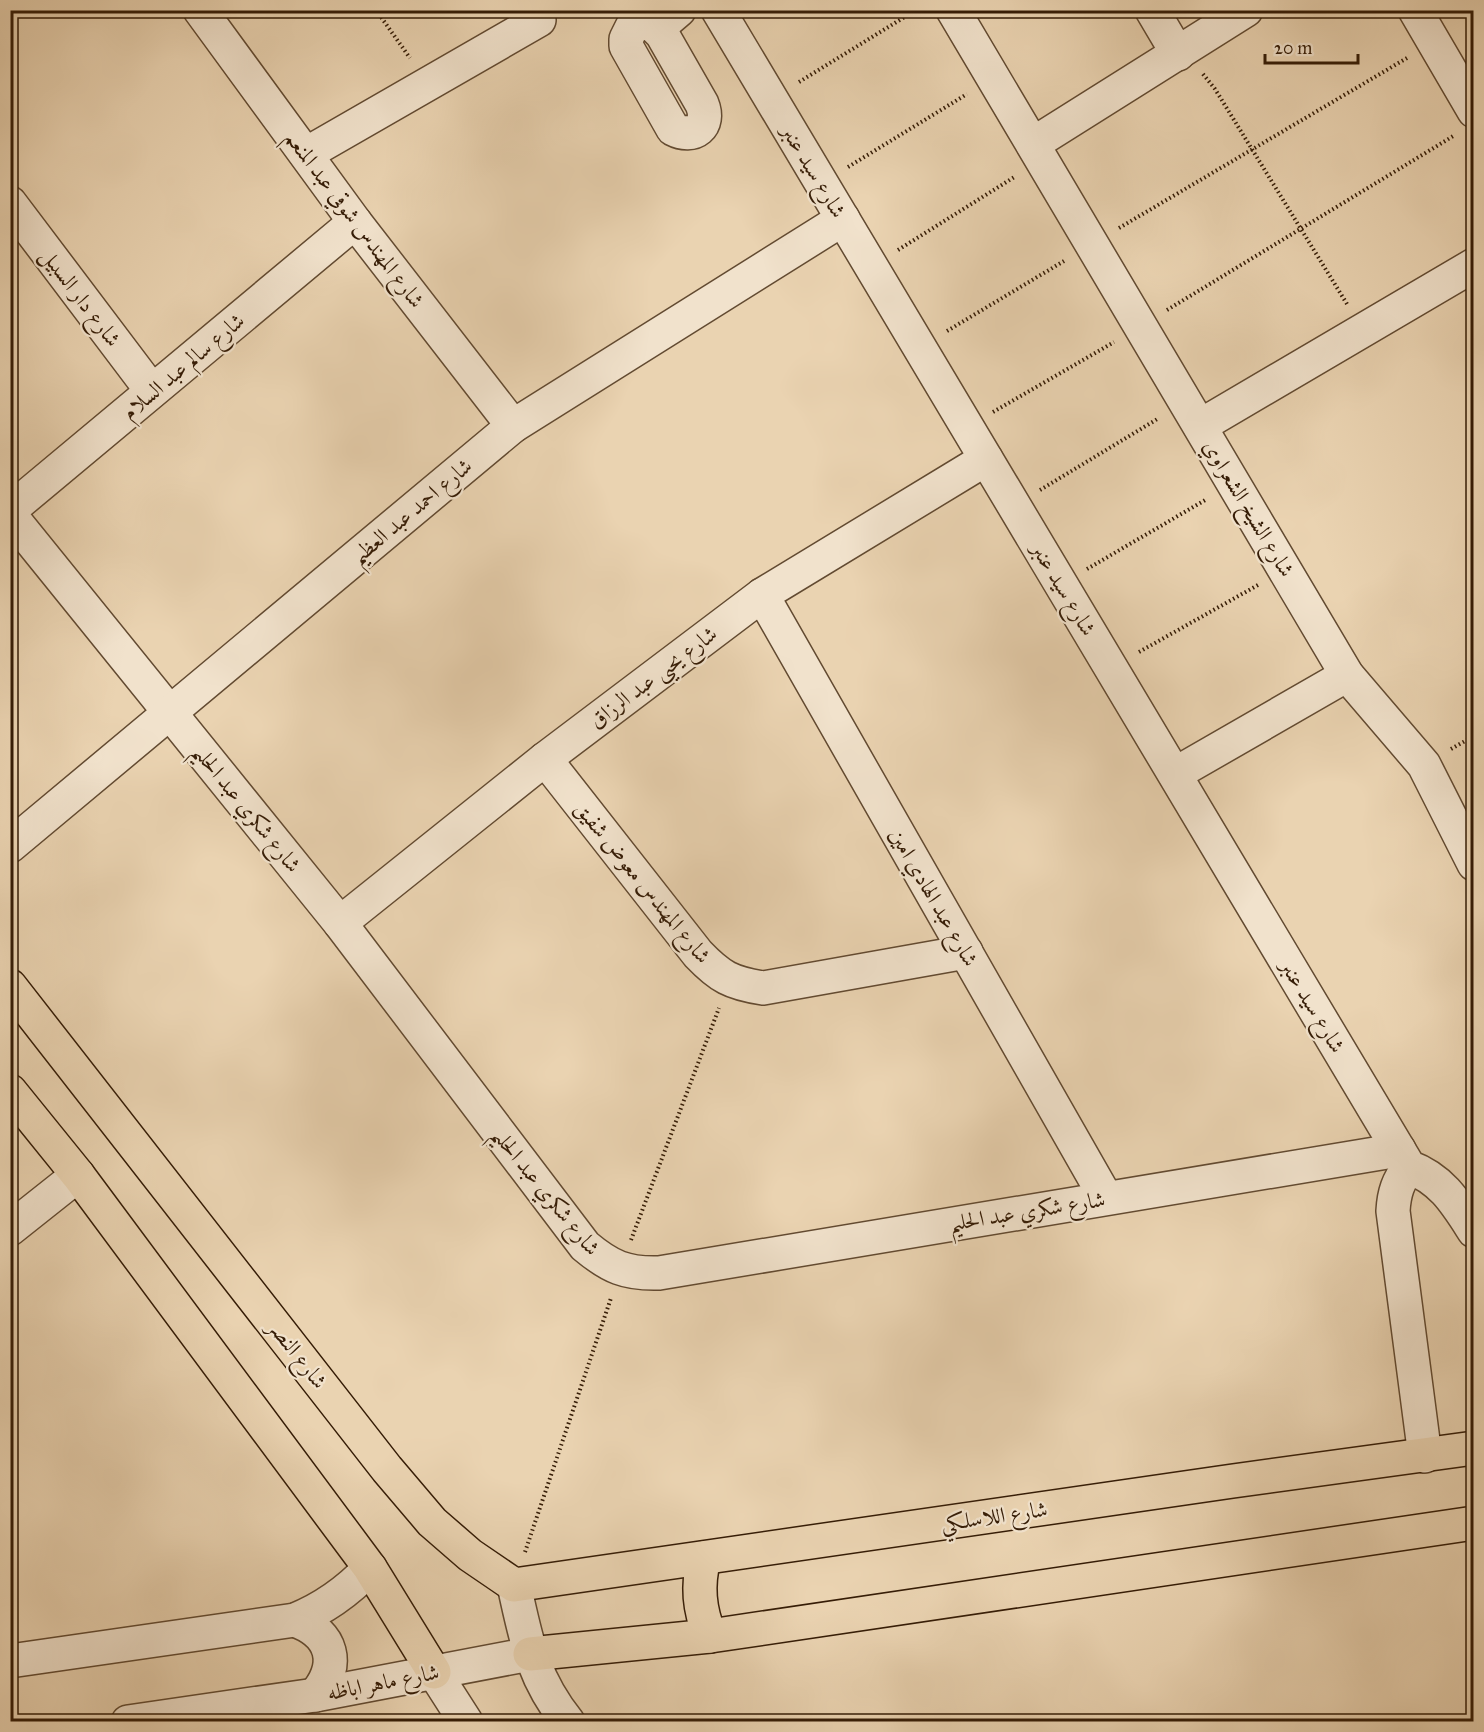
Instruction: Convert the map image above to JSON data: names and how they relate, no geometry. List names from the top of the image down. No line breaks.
{"streets":{"main road":["شارع النصر","شارع اللاسلكي"],"street":["شارع سيد عنبر","شارع المهندس شوقي عبد المنعم","شارع دار السبيل","شارع سالم عبد السلام","شارع الشيخ الشعراوي","شارع احمد عبد العظيم","شارع يحيى عبد الرزاق","شارع شكري عبد الحليم","شارع المهندس معوض شفيق","شارع عبد الهادي امين","شارع ماهر اباظه"]},"crossings":[["شارع سيد عنبر","شارع احمد عبد العظيم"],["شارع سيد عنبر","شارع يحيى عبد الرزاق"],["شارع سيد عنبر","شارع شكري عبد الحليم"],["شارع المهندس شوقي عبد المنعم","شارع سالم عبد السلام"],["شارع المهندس شوقي عبد المنعم","شارع احمد عبد العظيم"],["شارع دار السبيل","شارع سالم عبد السلام"],["شارع احمد عبد العظيم","شارع شكري عبد الحليم"],["شارع يحيى عبد الرزاق","شارع شكري عبد الحليم"],["شارع يحيى عبد الرزاق","شارع المهندس معوض شفيق"],["شارع يحيى عبد الرزاق","شارع عبد الهادي امين"],["شارع شكري عبد الحليم","شارع عبد الهادي امين"],["شارع المهندس معوض شفيق","شارع عبد الهادي امين"],["شارع النصر","شارع اللاسلكي"]],"scale_bar":"20 m"}
